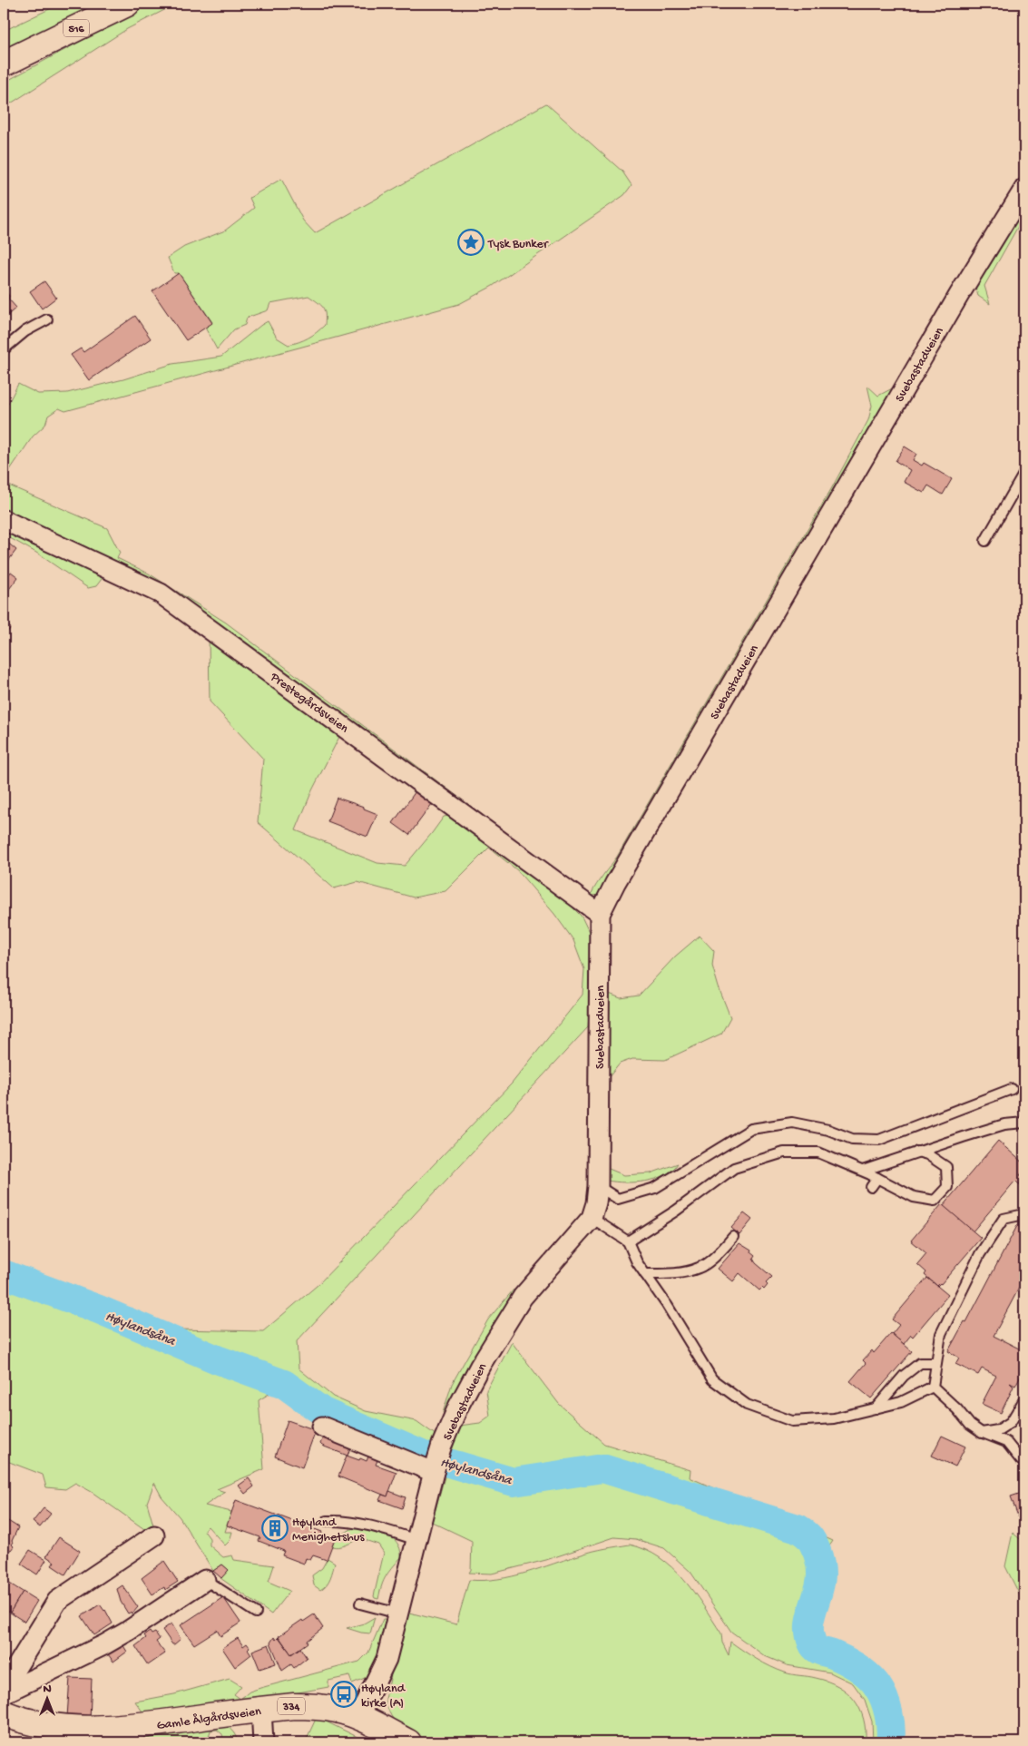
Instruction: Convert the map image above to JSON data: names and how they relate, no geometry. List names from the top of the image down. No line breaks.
{"streets":{"main road":["516","334","Gamle Ålgårdsveien"],"street":["Svebastadveien","Prestegårdsveien"]},"crossings":[["Svebastadveien","Prestegårdsveien"],["Svebastadveien","Gamle Ålgårdsveien"]],"water":["Høylandsåna"],"places":{"place":["Tysk Bunker"],"building":["Høyland Menighetshus"],"bus stop":["Høyland kirke (A)"]},"north":"top"}
